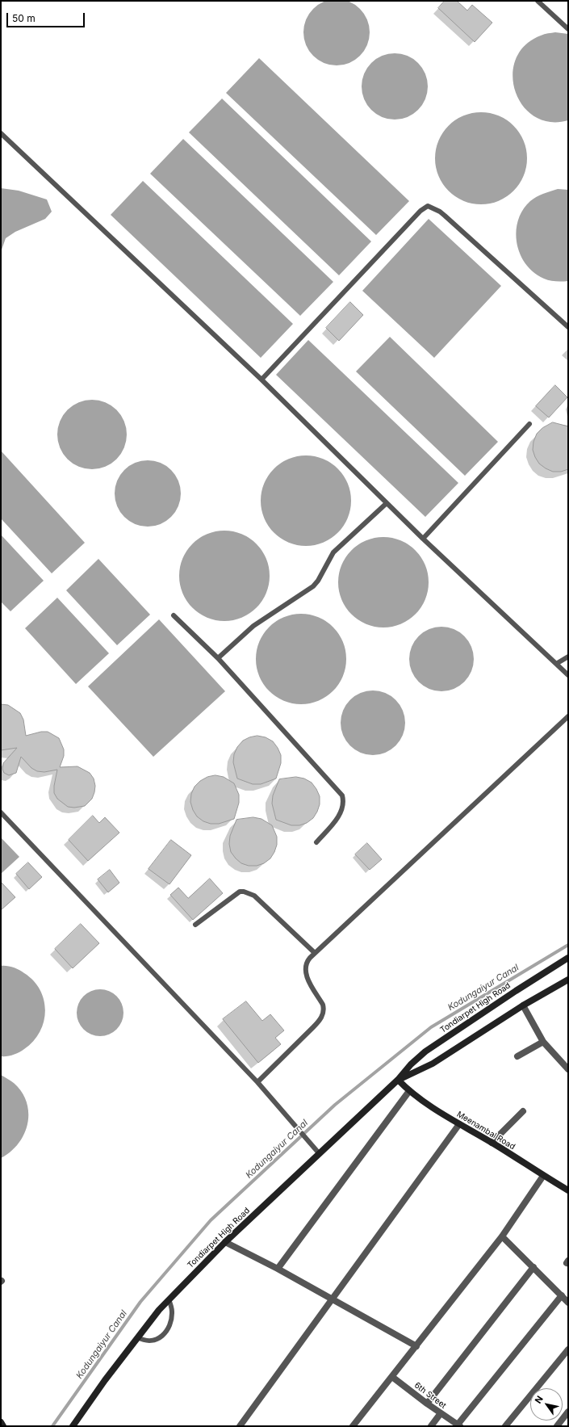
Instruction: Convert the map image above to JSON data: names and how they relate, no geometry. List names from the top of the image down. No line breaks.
{"streets":{"main road":["Tondiarpet High Road","Meenambal Road"],"street":["6th Street"]},"crossings":[["Tondiarpet High Road","Meenambal Road"]],"water":["Kodungaiyur Canal"],"scale_bar":"50 m","north":"top left"}
